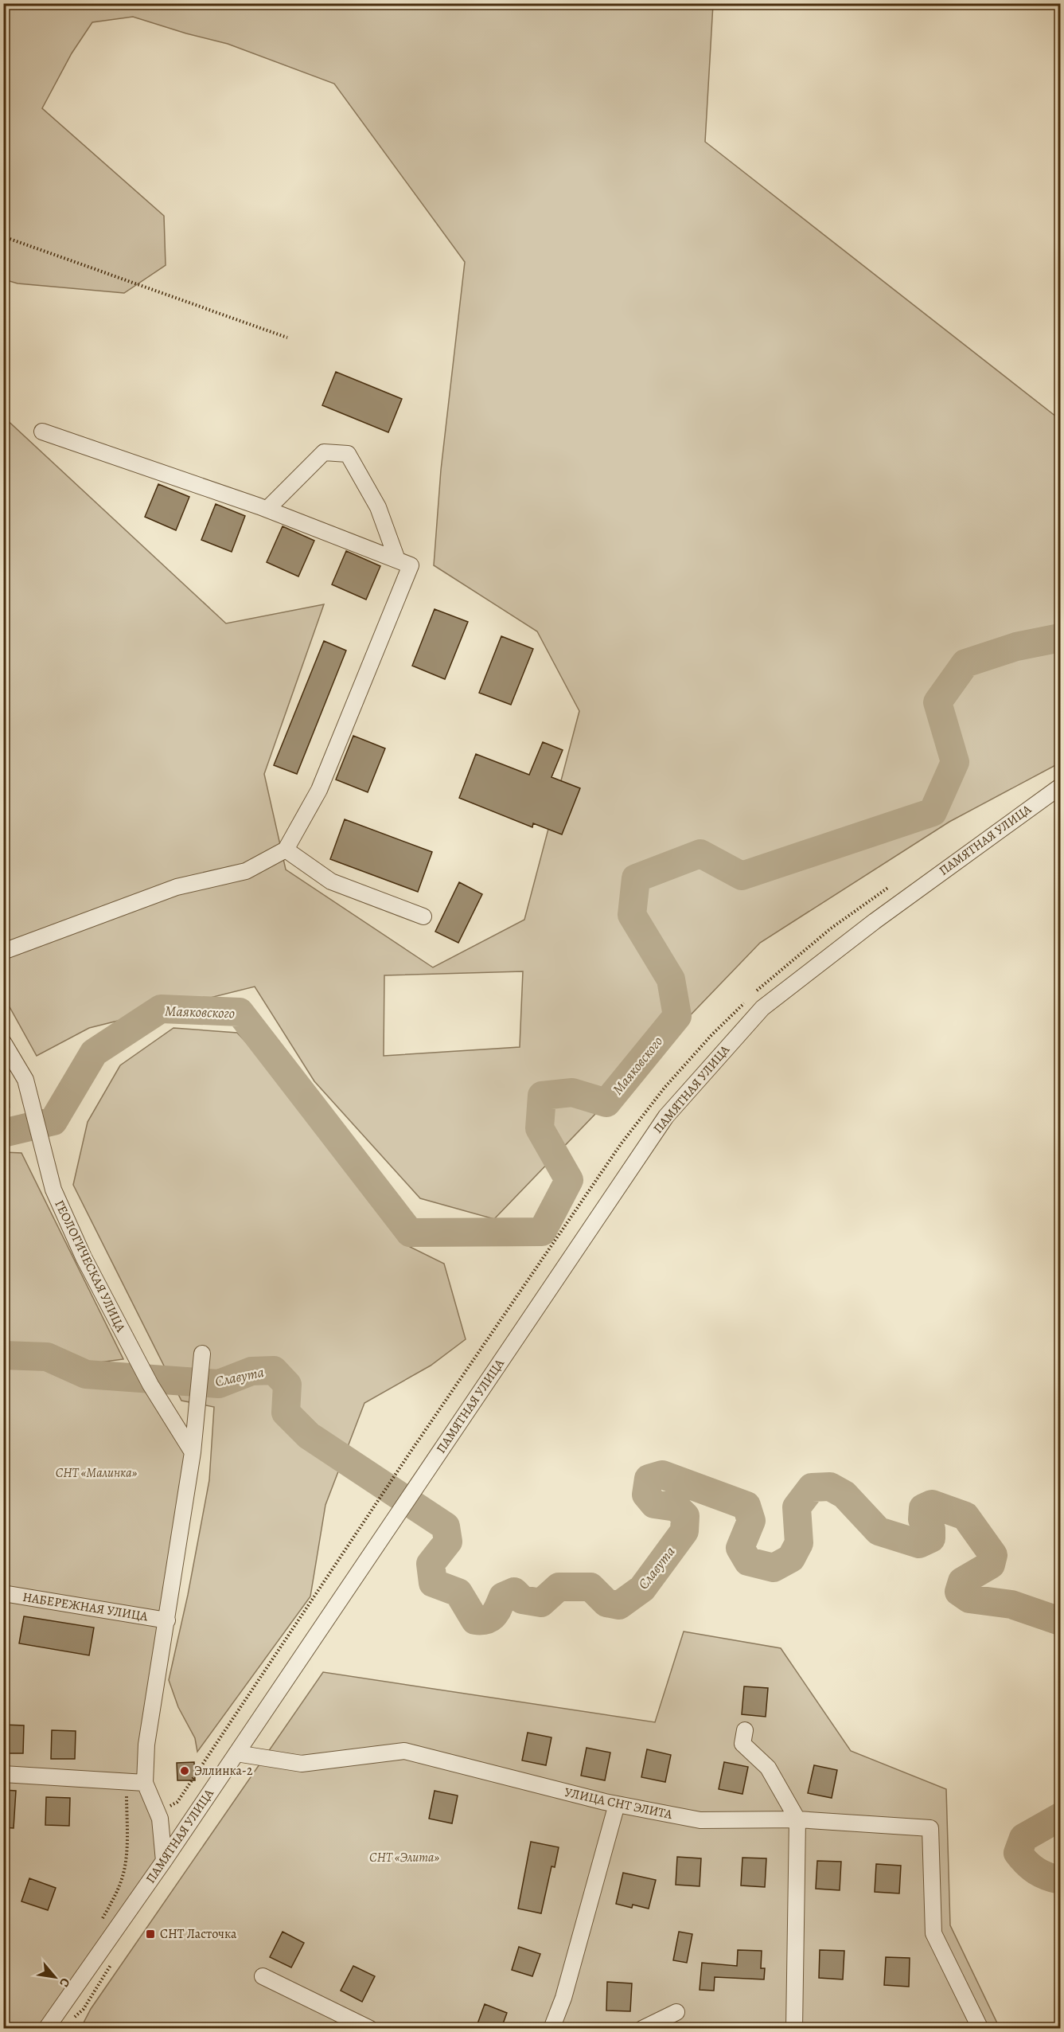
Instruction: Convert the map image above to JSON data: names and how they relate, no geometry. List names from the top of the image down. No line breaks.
{"streets":{"street":["ПАМЯТНАЯ УЛИЦА","ГЕОЛОГИЧЕСКАЯ УЛИЦА","НАБЕРЕЖНАЯ УЛИЦА","УЛИЦА СНТ ЭЛИТА"]},"crossings":[["ПАМЯТНАЯ УЛИЦА","УЛИЦА СНТ ЭЛИТА"]],"water":["Маяковского","Славута"],"parks":["СНТ «Малинка»","СНТ «Элита»"],"places":{"other":["Эллинка-2"],"transit":["СНТ Ласточка"]},"north":"bottom right"}
